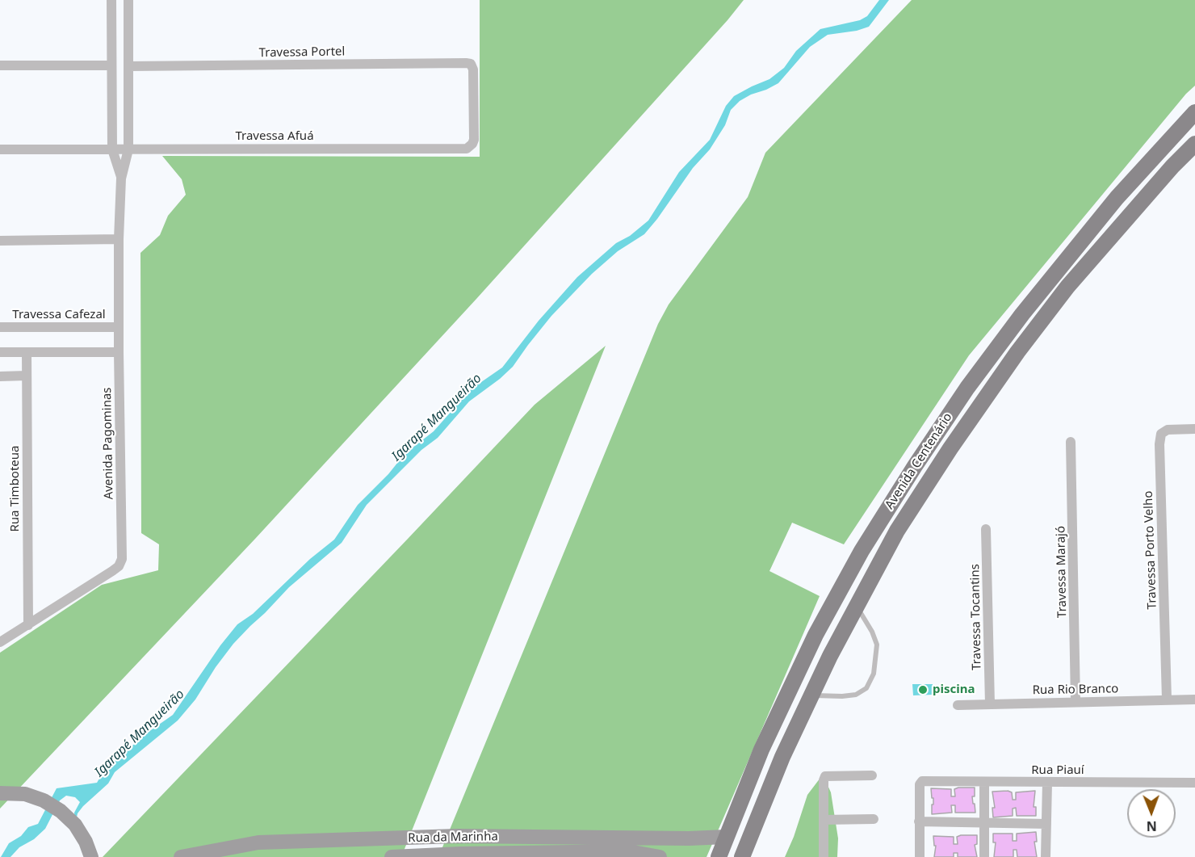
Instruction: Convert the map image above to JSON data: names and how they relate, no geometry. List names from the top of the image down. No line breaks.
{"streets":{"main road":["Avenida Centenário","Rua da Marinha"],"street":["Travessa Portel","Travessa Afuá","Travessa Cafezal","Avenida Pagominas","Rua Timboteua","Travessa Porto Velho","Travessa Marajó","Travessa Tocantins","Rua Rio Branco","Rua Piauí"]},"crossings":[["Travessa Portel","Travessa Afuá"],["Travessa Portel","Avenida Pagominas"],["Travessa Afuá","Avenida Pagominas"],["Travessa Cafezal","Avenida Pagominas"],["Avenida Pagominas","Rua Timboteua"],["Avenida Centenário","Rua da Marinha"],["Travessa Porto Velho","Rua Rio Branco"],["Travessa Marajó","Rua Rio Branco"],["Travessa Tocantins","Rua Rio Branco"]],"water":["Igarapé Mangueirão"],"places":["piscina"],"north":"bottom"}
